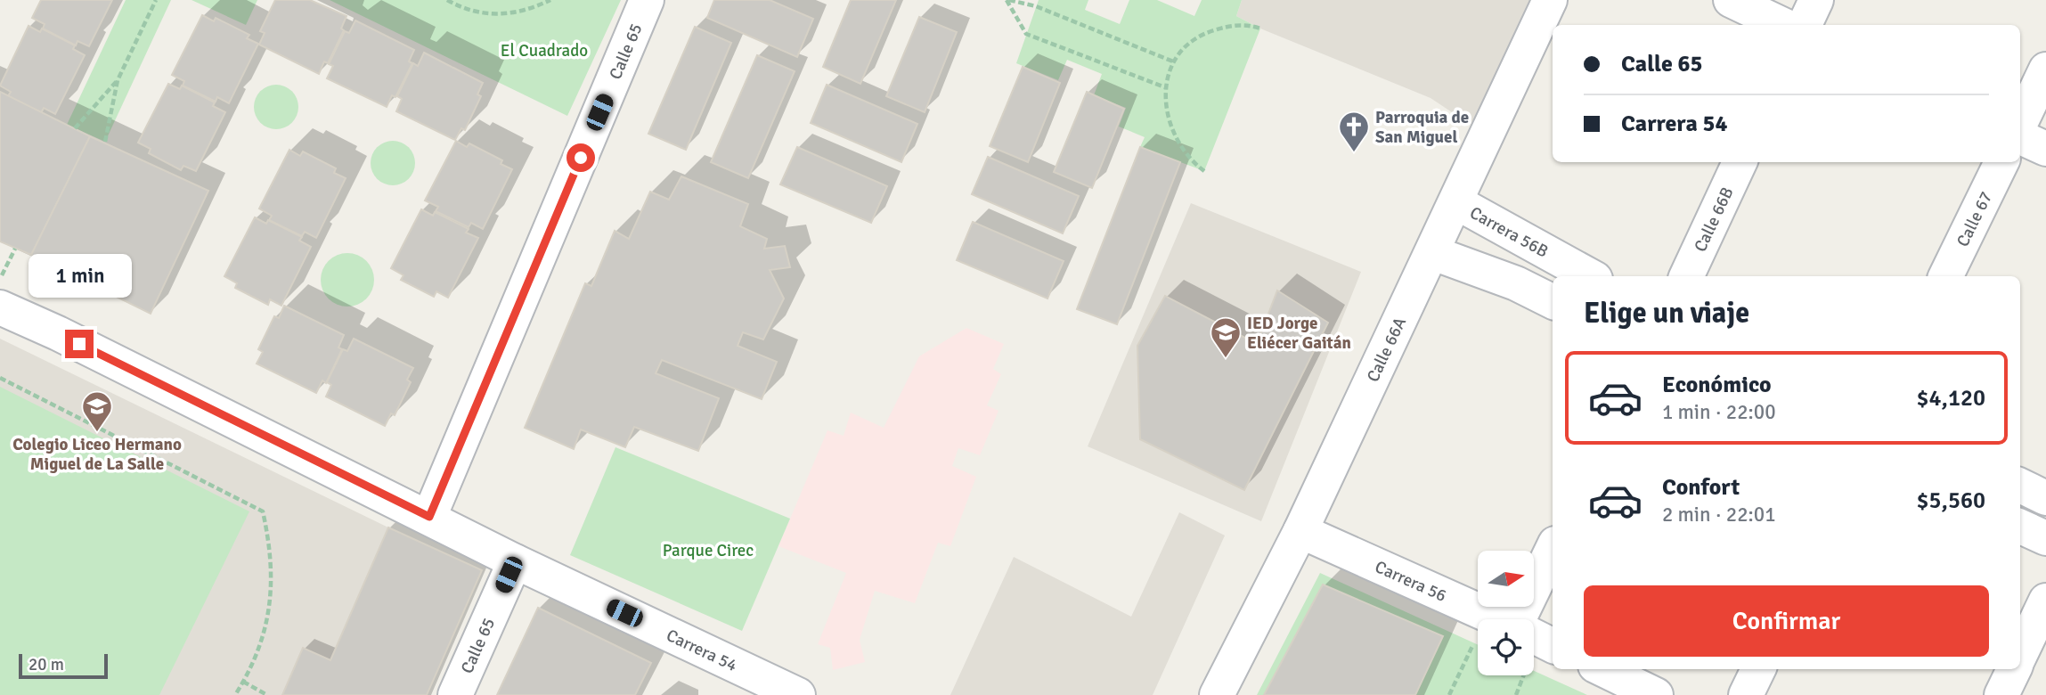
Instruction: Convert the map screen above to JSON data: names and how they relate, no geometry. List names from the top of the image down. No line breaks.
{"streets":{"street":["Calle 65","Calle 66B","Calle 67","Carrera 56B","Calle 66A","Carrera 56","Carrera 54"]},"crossings":[["Calle 65","Carrera 54"],["Carrera 56B","Calle 66A"],["Calle 66A","Carrera 56"]],"parks":["El Cuadrado","Parque Cirec"],"places":{"church":["Parroquia de San Miguel"],"school or university":["IED Jorge Eliécer Gaitán","Colegio Liceo Hermano Miguel de La Salle"]},"scale_bar":"20 m","north":"right","page":{"banner":["Calle 65","Carrera 54"],"bubble":"1 min","heading":"Elige un viaje","list":[{"name":"Económico","note":"1 min · 22:00","value":"$4,120"},{"name":"Confort","note":"2 min · 22:01","value":"$5,560"}],"buttons":"Confirmar","scale":"20 m"}}
